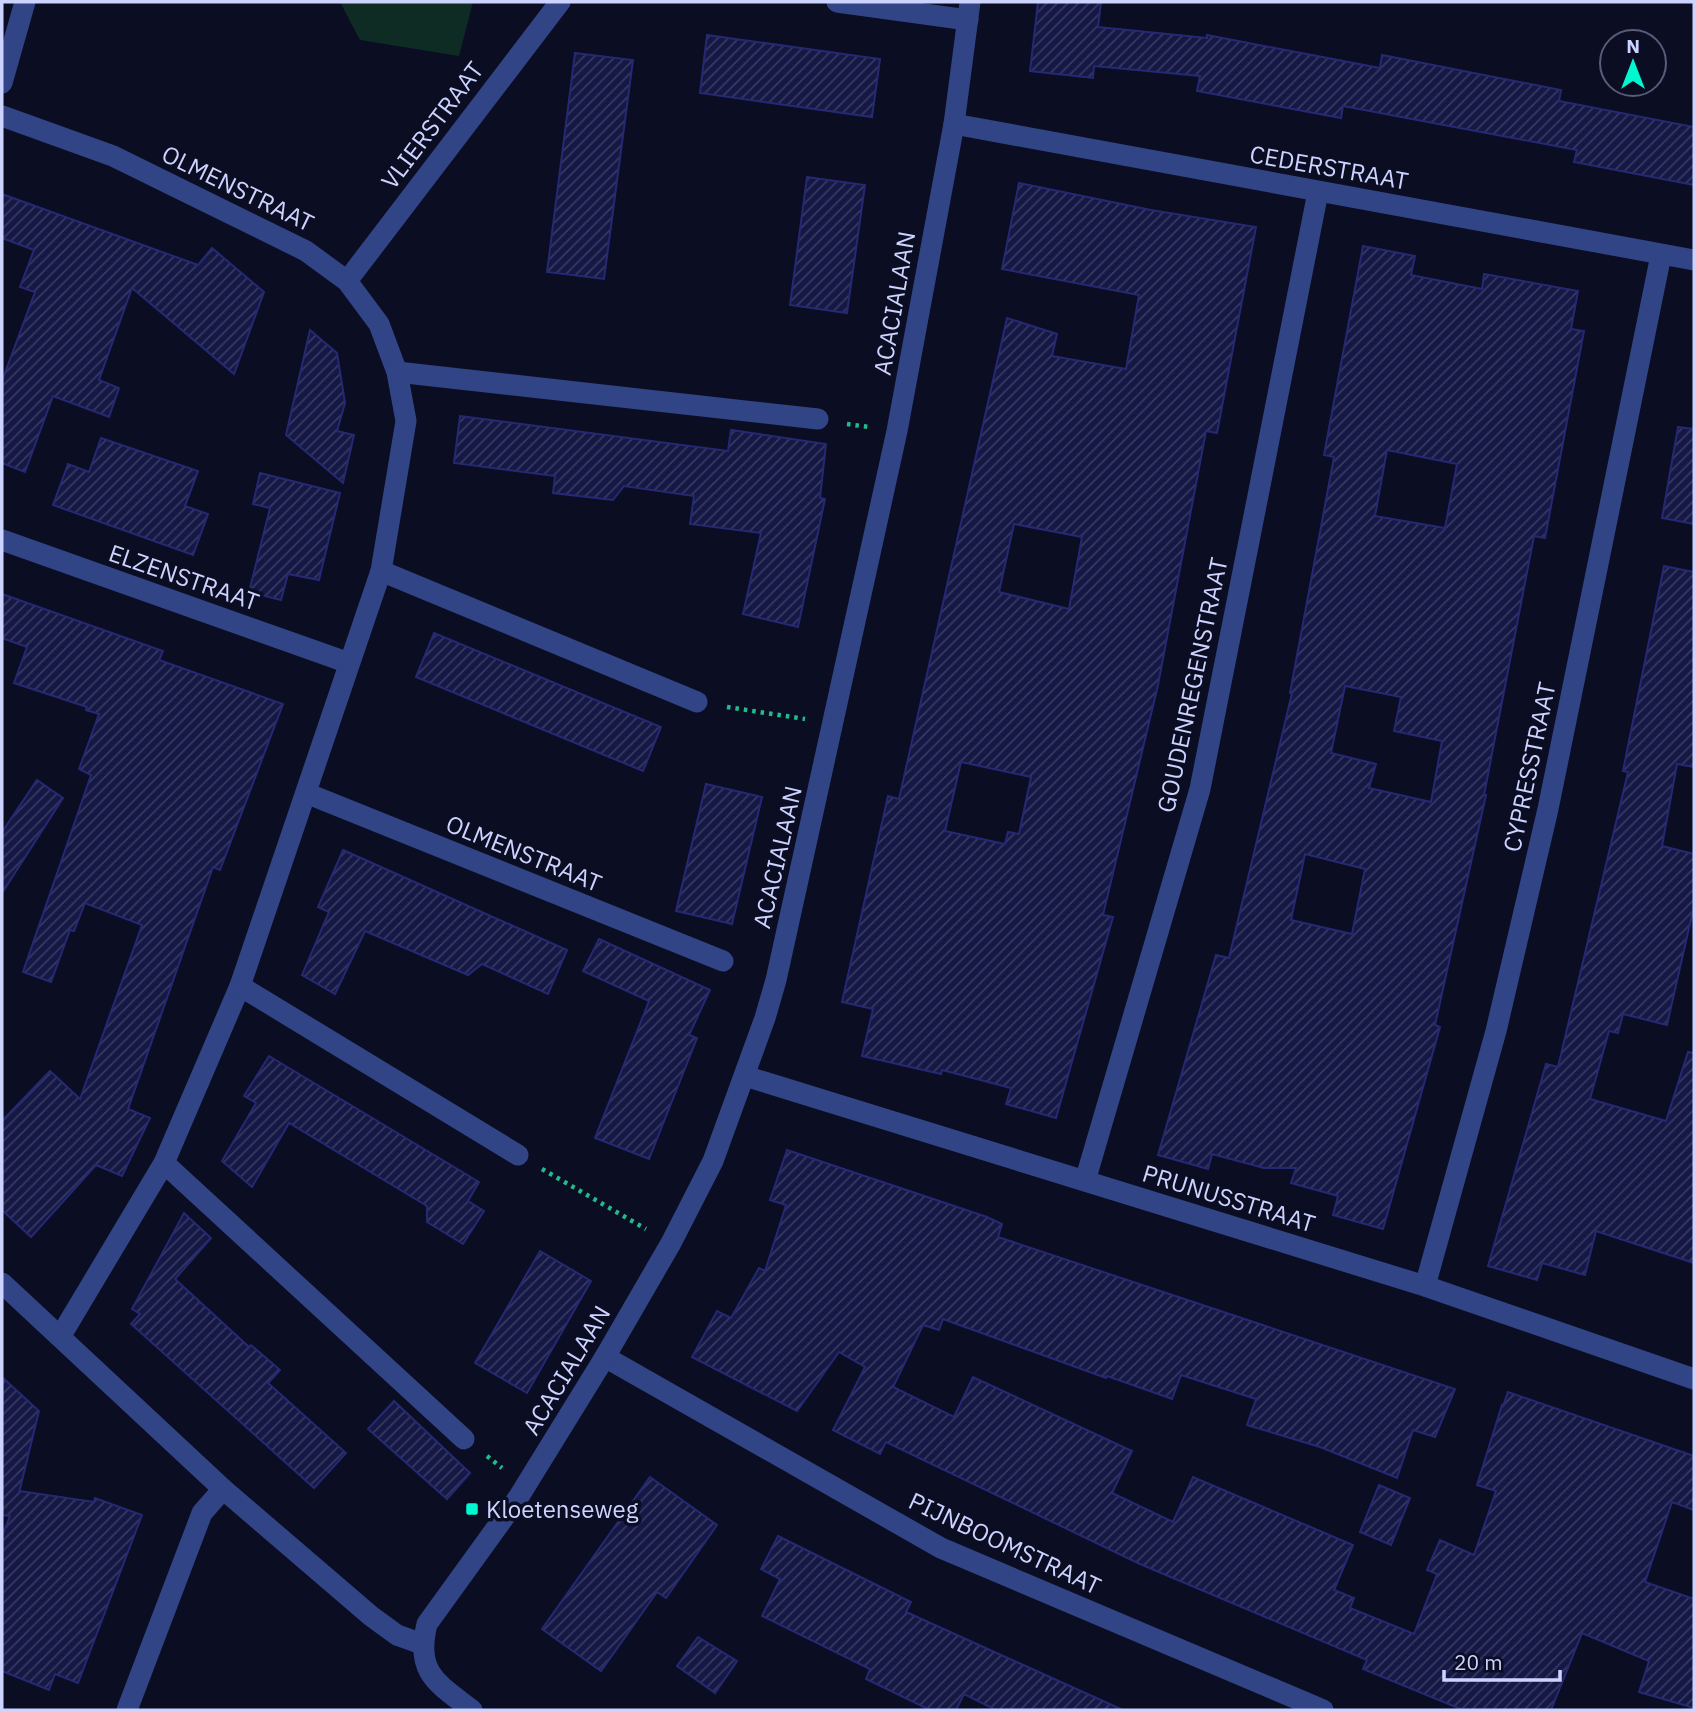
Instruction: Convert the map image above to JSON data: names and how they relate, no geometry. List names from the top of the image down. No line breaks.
{"streets":{"street":["VLIERSTRAAT","CEDERSTRAAT","OLMENSTRAAT","ACACIALAAN","ELZENSTRAAT","GOUDENREGENSTRAAT","CYPRESSTRAAT","PRUNUSSTRAAT","PIJNBOOMSTRAAT"]},"crossings":[["VLIERSTRAAT","OLMENSTRAAT"],["CEDERSTRAAT","ACACIALAAN"],["CEDERSTRAAT","GOUDENREGENSTRAAT"],["CEDERSTRAAT","CYPRESSTRAAT"],["OLMENSTRAAT","ELZENSTRAAT"],["ACACIALAAN","PRUNUSSTRAAT"],["ACACIALAAN","PIJNBOOMSTRAAT"],["GOUDENREGENSTRAAT","PRUNUSSTRAAT"],["CYPRESSTRAAT","PRUNUSSTRAAT"]],"places":{"transit":["Kloetenseweg"]},"scale_bar":"20 m","north":"top"}
